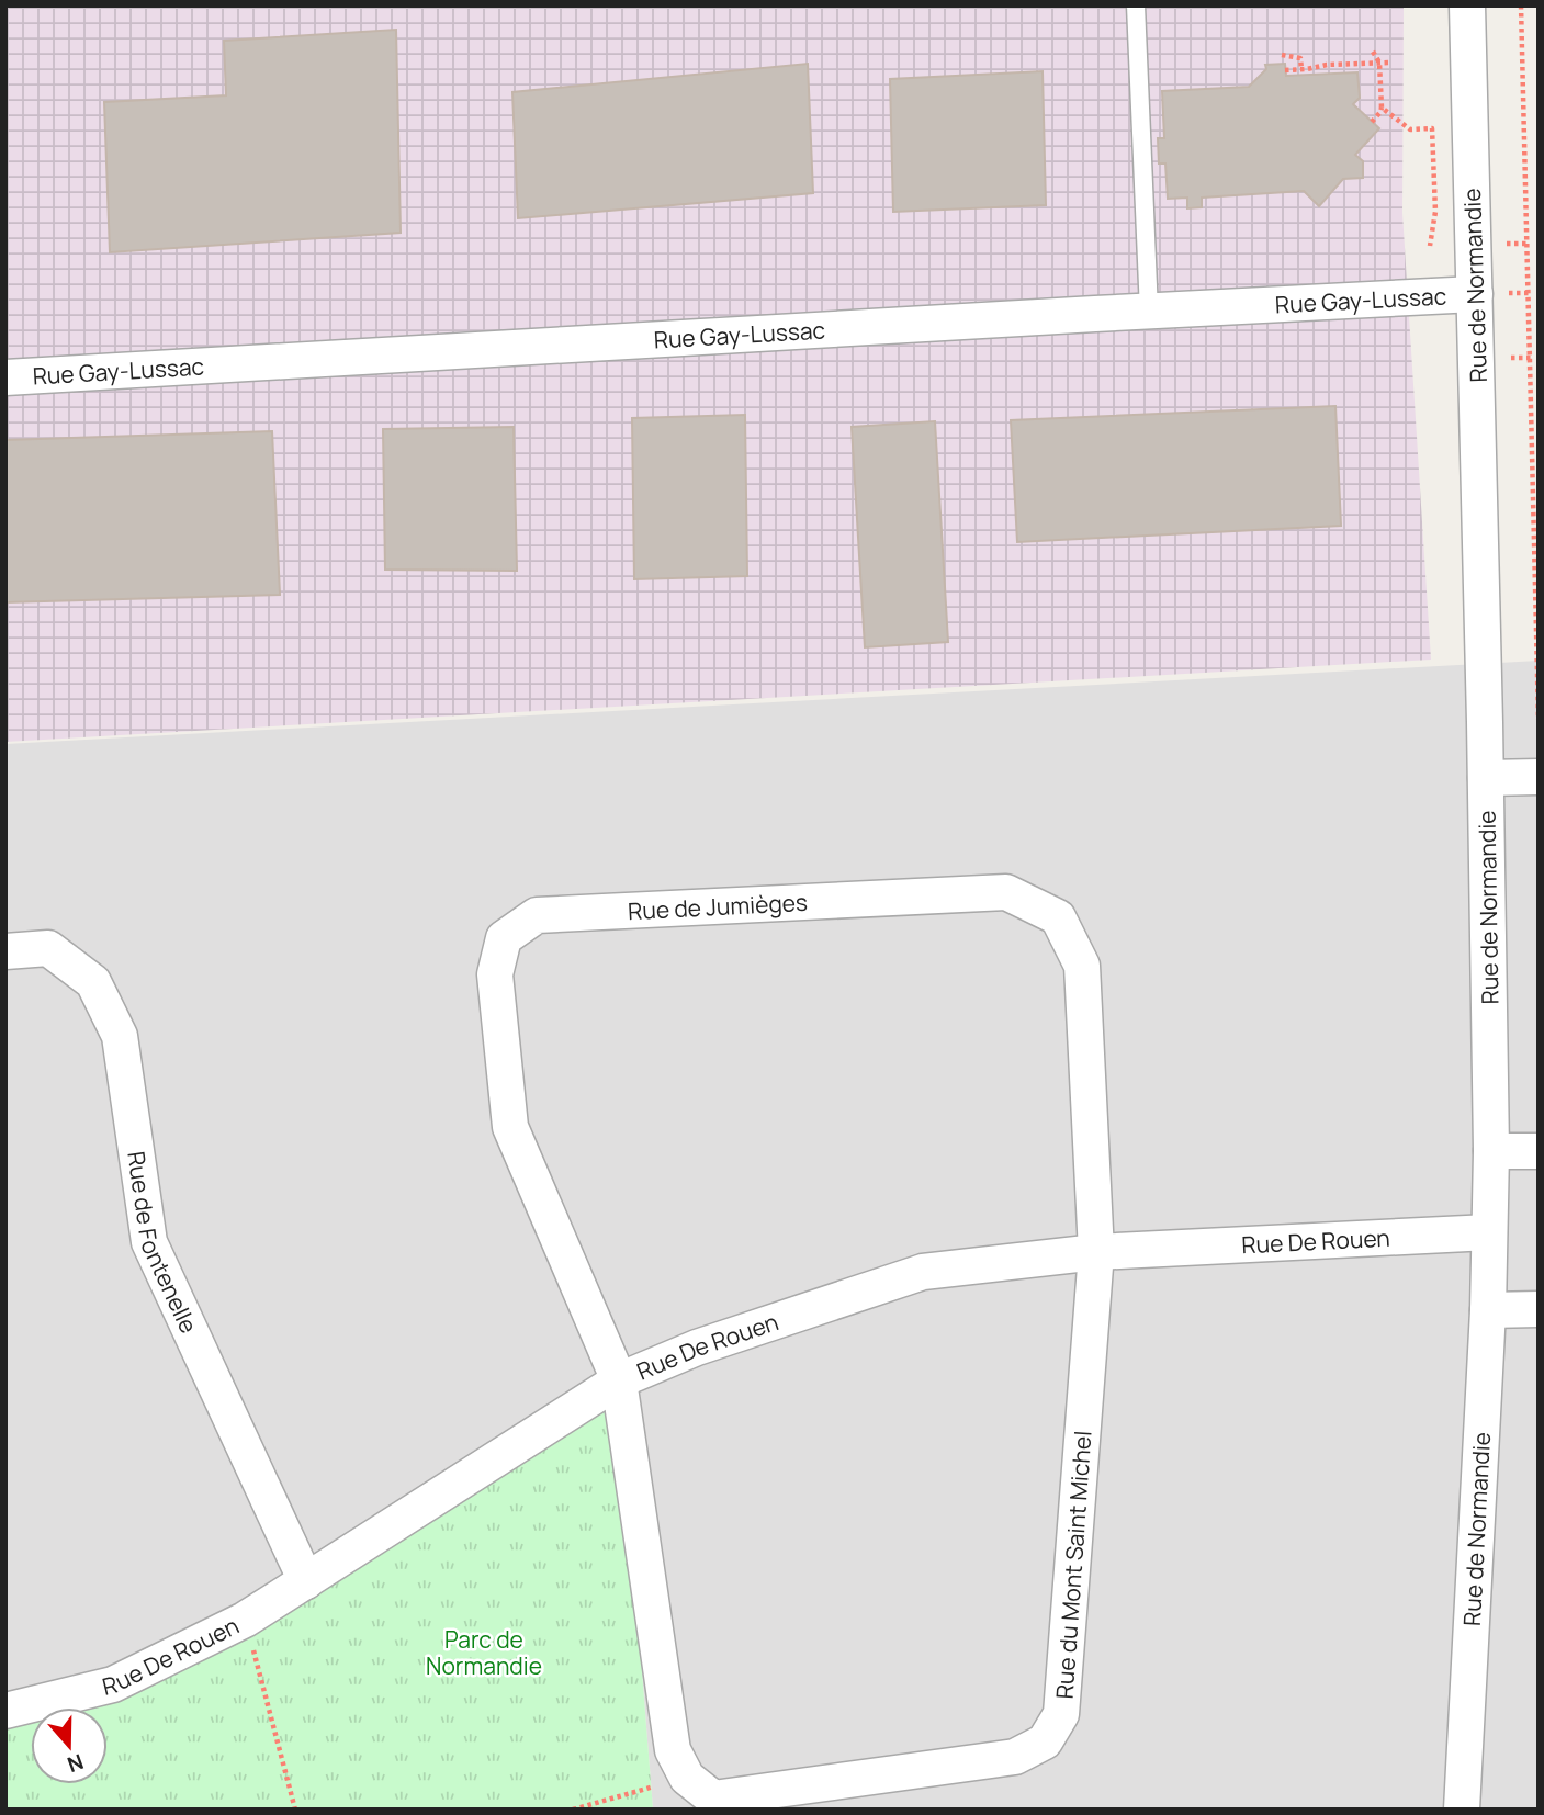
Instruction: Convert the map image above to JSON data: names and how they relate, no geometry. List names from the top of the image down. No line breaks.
{"streets":{"street":["Rue de Normandie","Rue Gay-Lussac","Rue de Jumièges","Rue de Fontenelle","Rue De Rouen","Rue du Mont Saint Michel"]},"crossings":[["Rue de Normandie","Rue Gay-Lussac"],["Rue de Normandie","Rue De Rouen"],["Rue de Jumièges","Rue De Rouen"],["Rue de Jumièges","Rue du Mont Saint Michel"],["Rue de Fontenelle","Rue De Rouen"],["Rue De Rouen","Rue du Mont Saint Michel"]],"parks":["Parc de Normandie"],"north":"bottom"}
